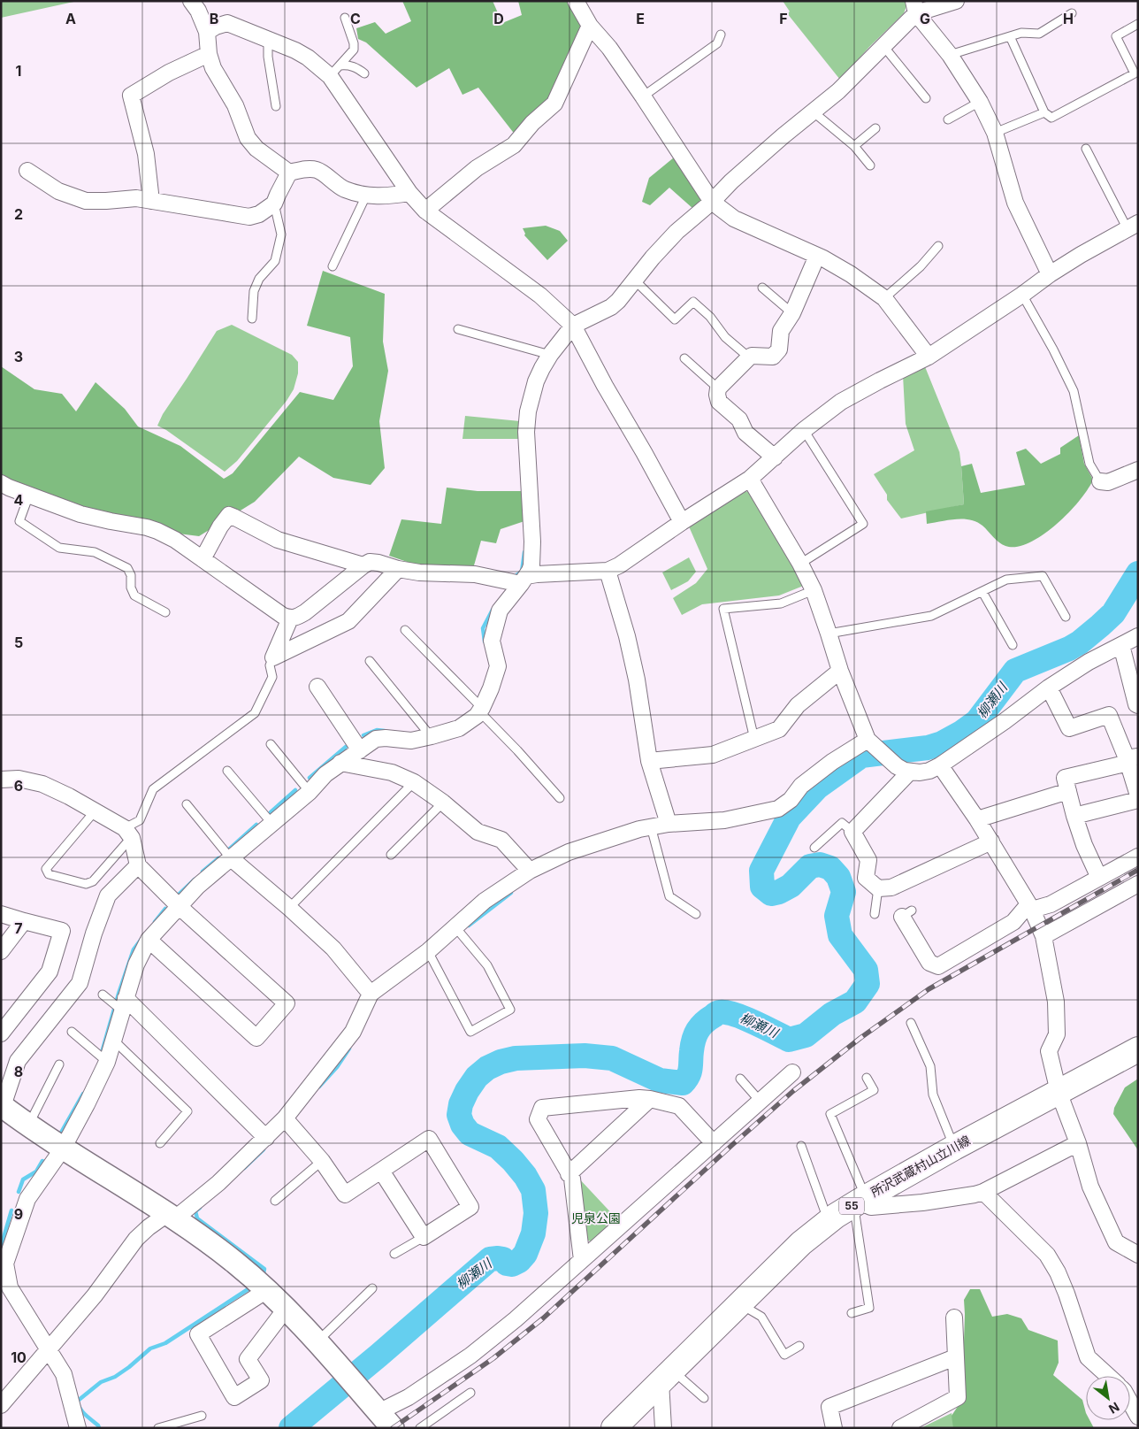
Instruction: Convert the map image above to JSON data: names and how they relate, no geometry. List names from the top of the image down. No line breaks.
{"streets":{"main road":["所沢武蔵村山立川線","55"]},"water":["柳瀬川"],"parks":["児泉公園"],"north":"bottom right","grid":{"columns":["A","B","C","D","E","F","G","H"],"rows":["1","2","3","4","5","6","7","8","9","10"]}}
